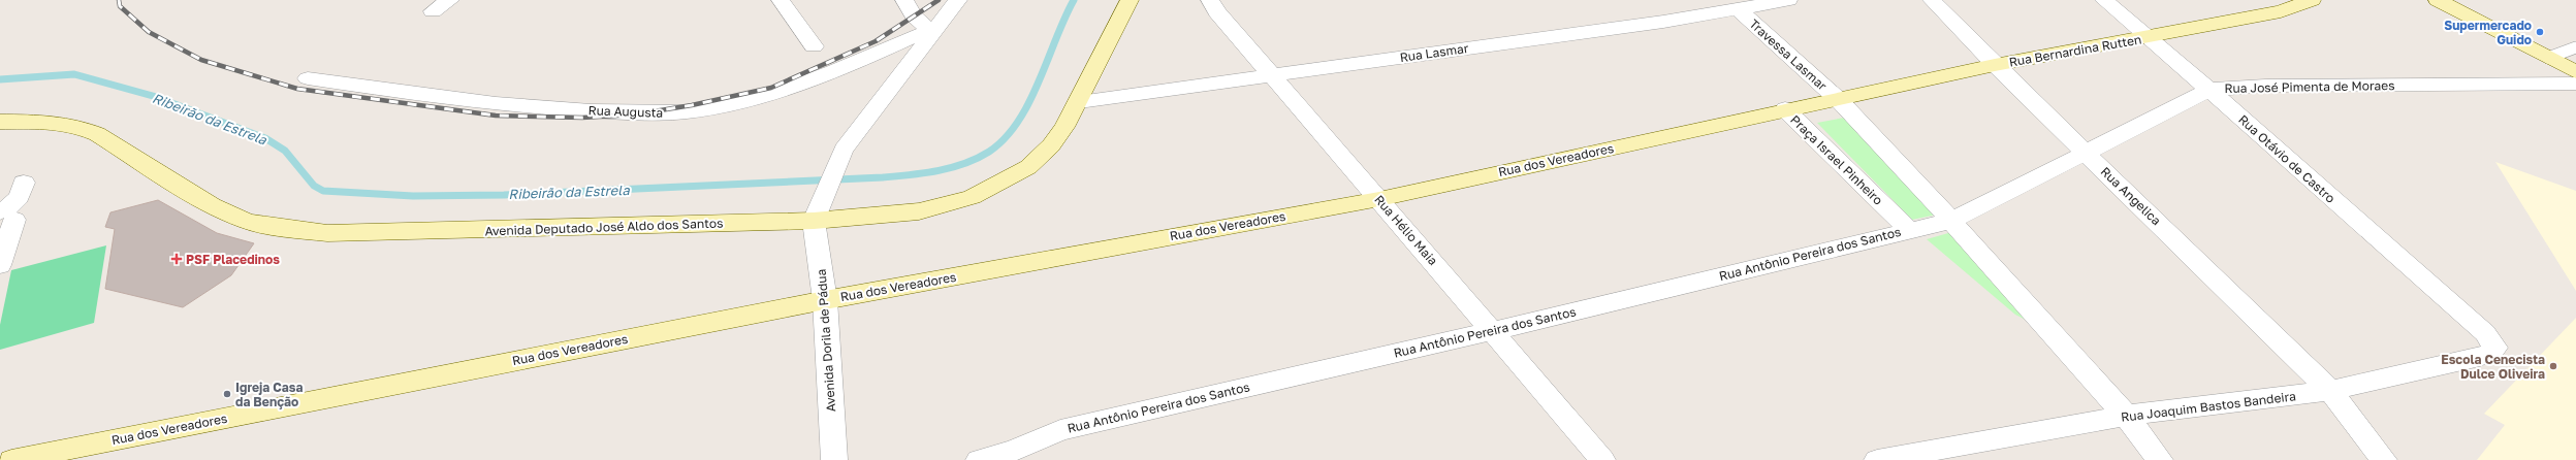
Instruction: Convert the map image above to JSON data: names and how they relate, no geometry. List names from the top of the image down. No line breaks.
{"streets":{"street":["Rua Bernardina Rutten","Rua Lasmar","Travessa Lasmar","Rua José Pimenta de Moraes","Rua Augusta","Rua Otávio de Castro","Rua dos Vereadores","Praça Israel Pinheiro","Rua Angelica","Avenida Deputado José Aldo dos Santos","Rua Hélio Maia","Rua Antônio Pereira dos Santos","Avenida Dorila de Pádua","Rua Joaquim Bastos Bandeira"]},"crossings":[["Rua Bernardina Rutten","Travessa Lasmar"],["Rua Bernardina Rutten","Rua Otávio de Castro"],["Rua Bernardina Rutten","Praça Israel Pinheiro"],["Rua Bernardina Rutten","Rua Angelica"],["Rua Lasmar","Travessa Lasmar"],["Rua Lasmar","Avenida Deputado José Aldo dos Santos"],["Rua Lasmar","Rua Hélio Maia"],["Travessa Lasmar","Praça Israel Pinheiro"],["Rua José Pimenta de Moraes","Rua Otávio de Castro"],["Rua José Pimenta de Moraes","Rua Angelica"],["Rua Otávio de Castro","Rua Joaquim Bastos Bandeira"],["Rua dos Vereadores","Praça Israel Pinheiro"],["Rua dos Vereadores","Rua Hélio Maia"],["Rua dos Vereadores","Avenida Dorila de Pádua"],["Praça Israel Pinheiro","Rua Antônio Pereira dos Santos"],["Rua Angelica","Rua Joaquim Bastos Bandeira"],["Avenida Deputado José Aldo dos Santos","Avenida Dorila de Pádua"],["Rua Hélio Maia","Rua Antônio Pereira dos Santos"]],"water":["Ribeirão da Estrela"],"places":{"other":["Supermercado Guido","Escola Cenecista Dulce Oliveira","Igreja Casa da Benção"],"health":["PSF Placedinos"]}}
